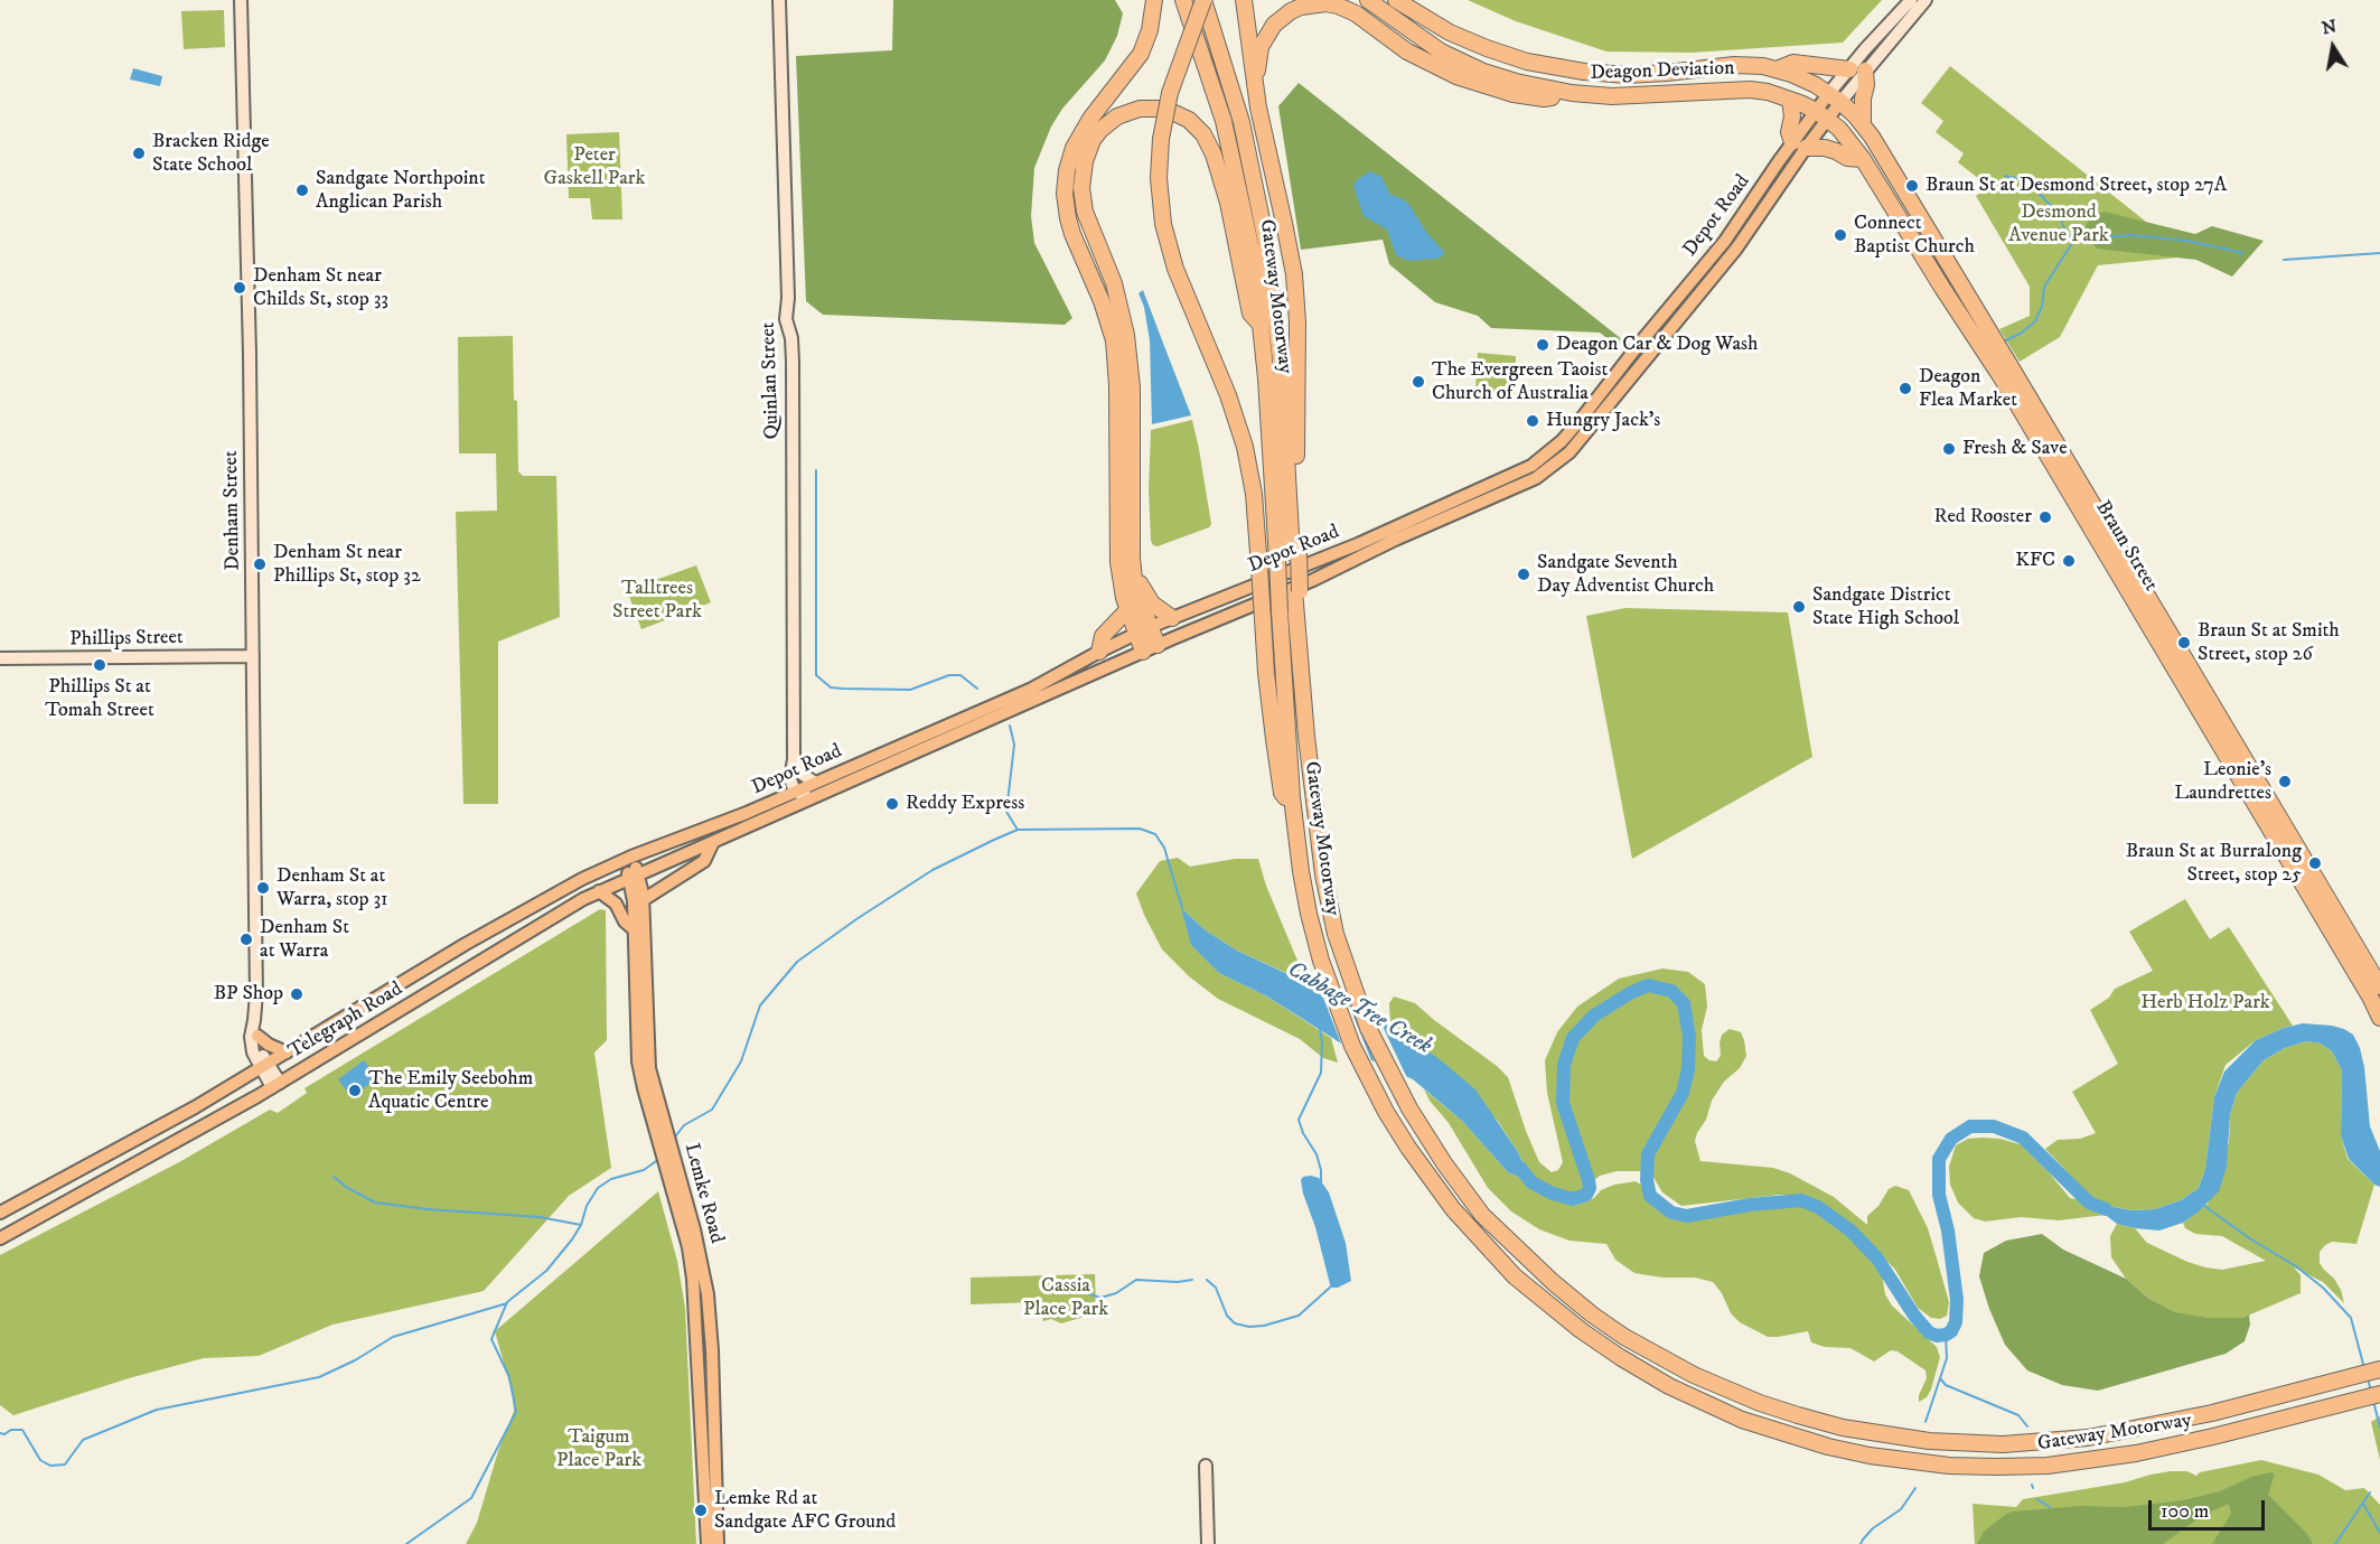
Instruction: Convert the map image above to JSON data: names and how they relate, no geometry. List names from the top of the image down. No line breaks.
{"streets":{"highway":["Deagon Deviation","Gateway Motorway","Braun Street"],"main road":["Depot Road","Telegraph Road","Lemke Road"],"street":["Quinlan Street","Denham Street","Phillips Street"]},"crossings":[["Deagon Deviation","Depot Road"],["Deagon Deviation","Braun Street"],["Depot Road","Quinlan Street"],["Depot Road","Braun Street"],["Depot Road","Telegraph Road"],["Depot Road","Lemke Road"],["Denham Street","Phillips Street"],["Denham Street","Telegraph Road"],["Telegraph Road","Lemke Road"]],"water":["Cabbage Tree Creek"],"parks":["Peter Gaskell Park","Desmond Avenue Park","Talltrees Street Park","Herb Holz Park","Cassia Place Park","Taigum Place Park"],"places":["Bracken Ridge State School","Braun St at Desmond Street, stop 27A","Sandgate Northpoint Anglican Parish","Connect Baptist Church","Denham St near Childs St, stop 33","Deagon Car & Dog Wash","The Evergreen Taoist Church of Australia","Deagon Flea Market","Hungry Jack's","Fresh & Save","Red Rooster","KFC","Denham St near Phillips St, stop 32","Sandgate Seventh Day Adventist Church","Sandgate District State High School","Braun St at Smith Street, stop 26","Phillips St at Tomah Street","Leonie's Laundrettes","Reddy Express","Braun St at Burralong Street, stop 25","Denham St at Warra, stop 31","Denham St at Warra","BP Shop","The Emily Seebohm Aquatic Centre","Lemke Rd at Sandgate AFC Ground"],"scale_bar":"100 m","north":"top"}
